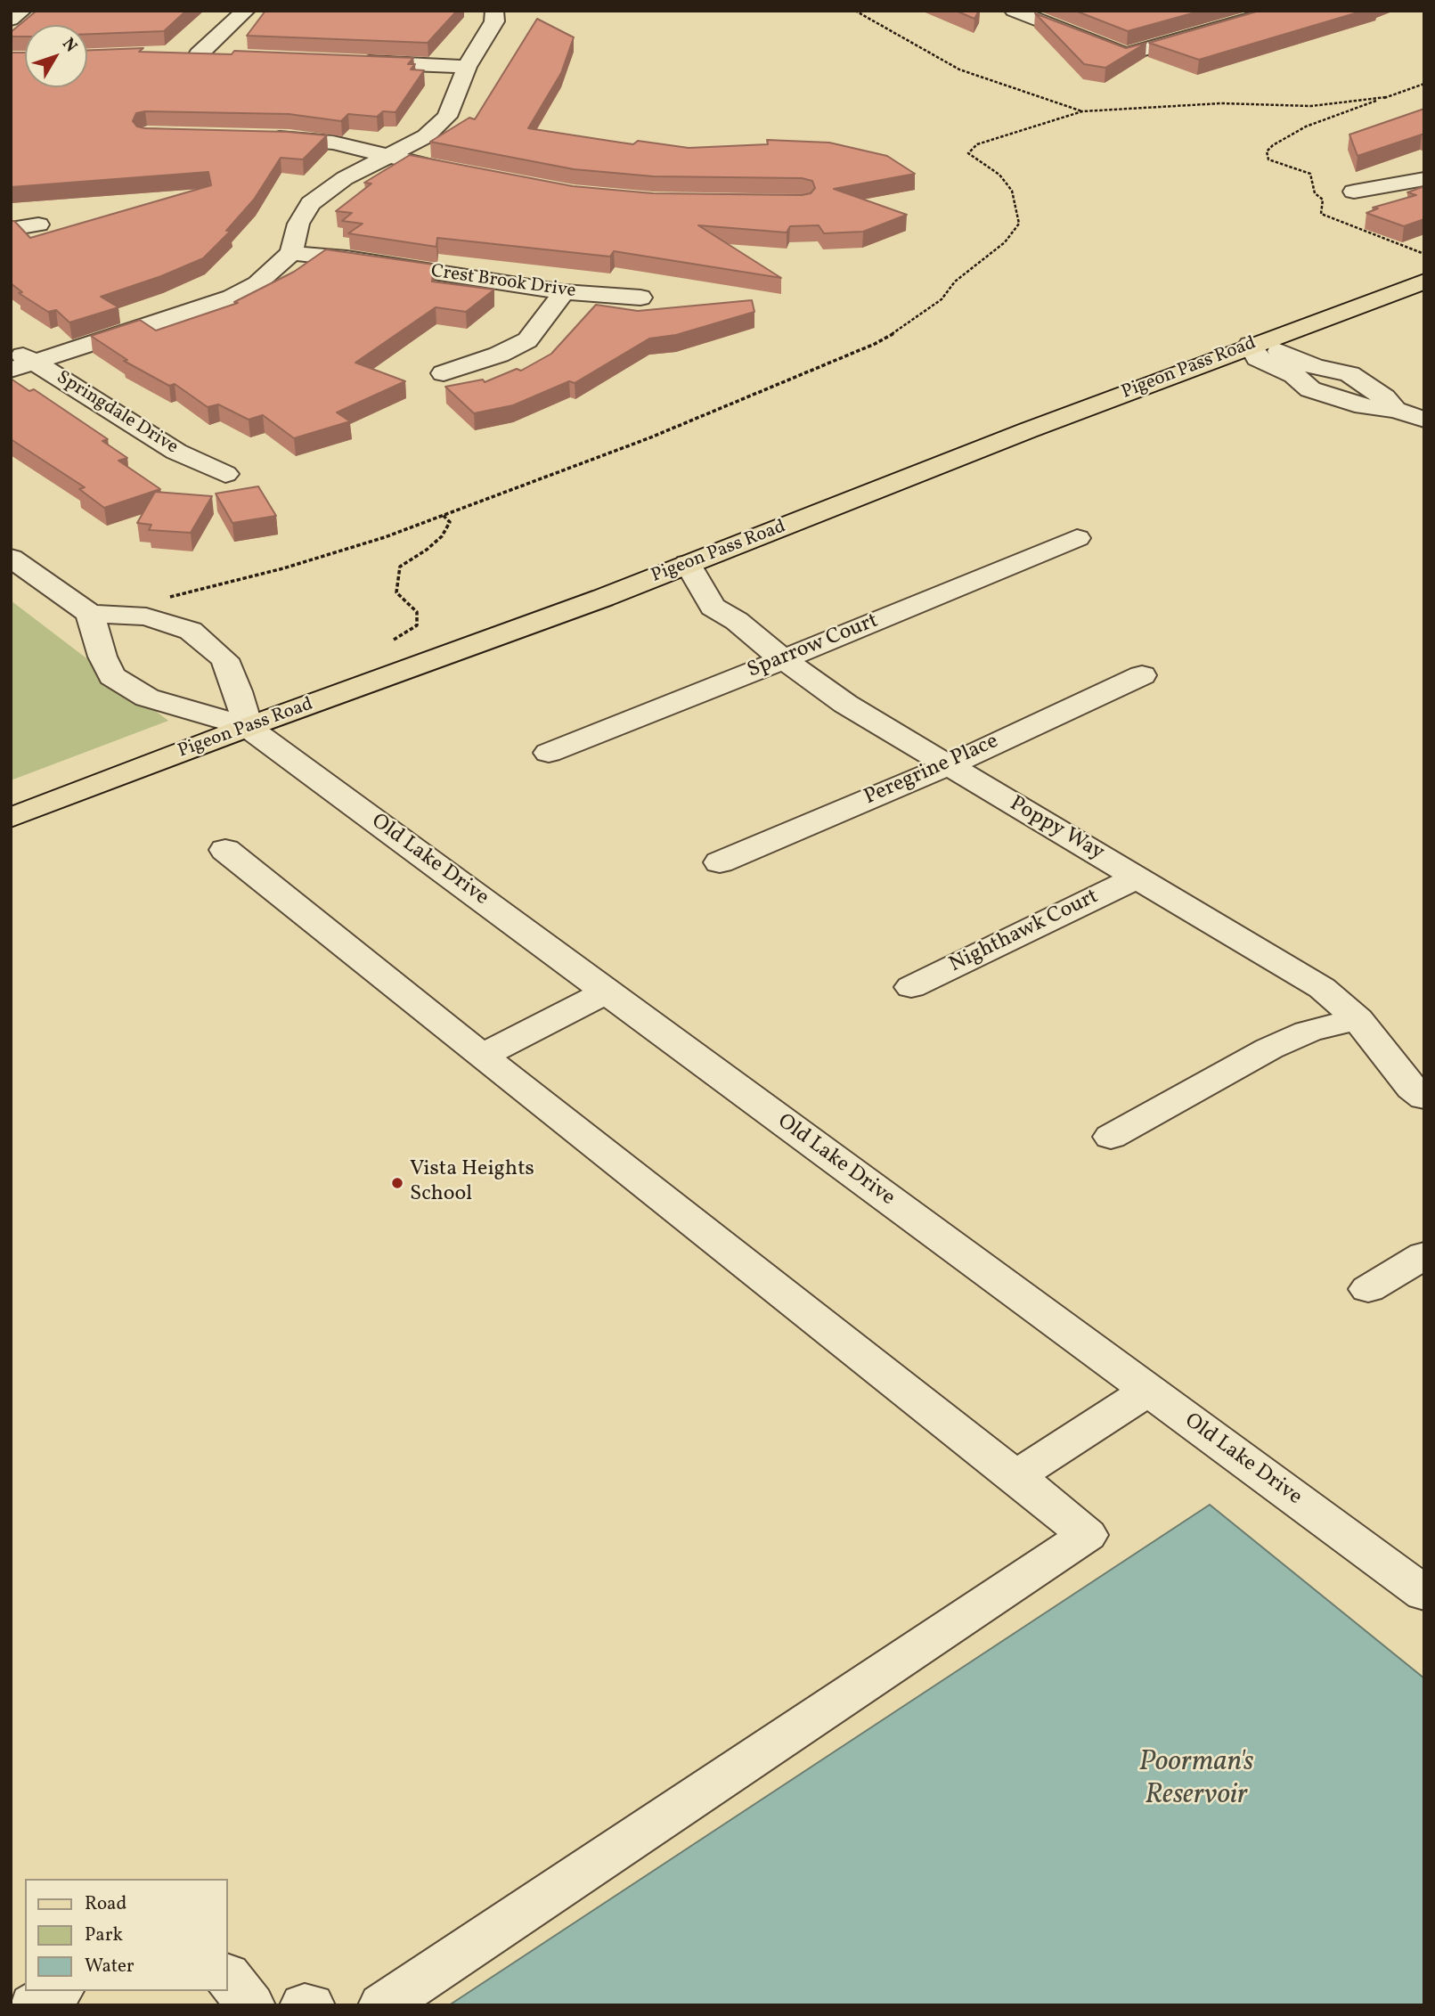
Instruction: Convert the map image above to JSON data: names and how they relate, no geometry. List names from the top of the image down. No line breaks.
{"streets":{"main road":["Pigeon Pass Road"],"street":["Crest Brook Drive","Springdale Drive","Sparrow Court","Peregrine Place","Poppy Way","Old Lake Drive","Nighthawk Court"]},"crossings":[["Pigeon Pass Road","Poppy Way"],["Pigeon Pass Road","Old Lake Drive"],["Sparrow Court","Poppy Way"],["Peregrine Place","Poppy Way"],["Poppy Way","Nighthawk Court"]],"water":["Poorman's Reservoir"],"places":["Vista Heights School"],"legend":["Road","Park","Water"],"north":"top right"}
